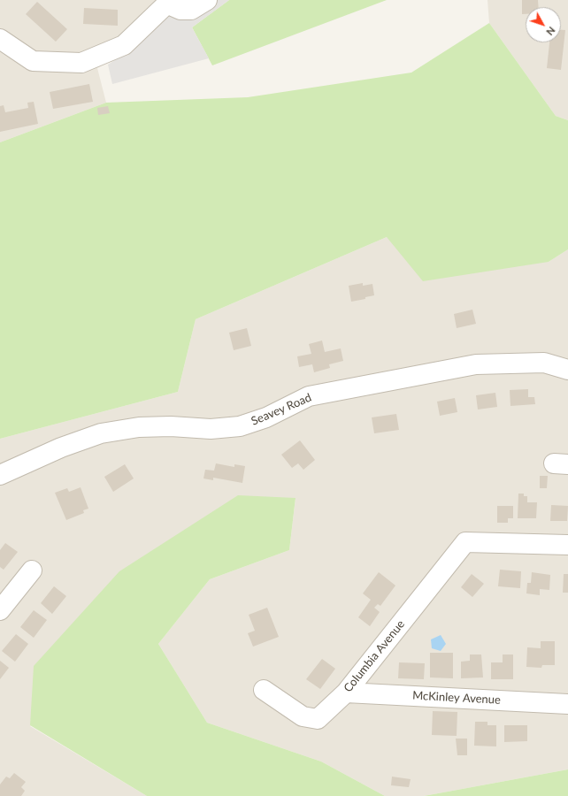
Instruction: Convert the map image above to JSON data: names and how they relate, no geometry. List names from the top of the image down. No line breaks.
{"streets":{"street":["Seavey Road","Columbia Avenue","McKinley Avenue"]},"crossings":[["Columbia Avenue","McKinley Avenue"]],"north":"bottom right"}
